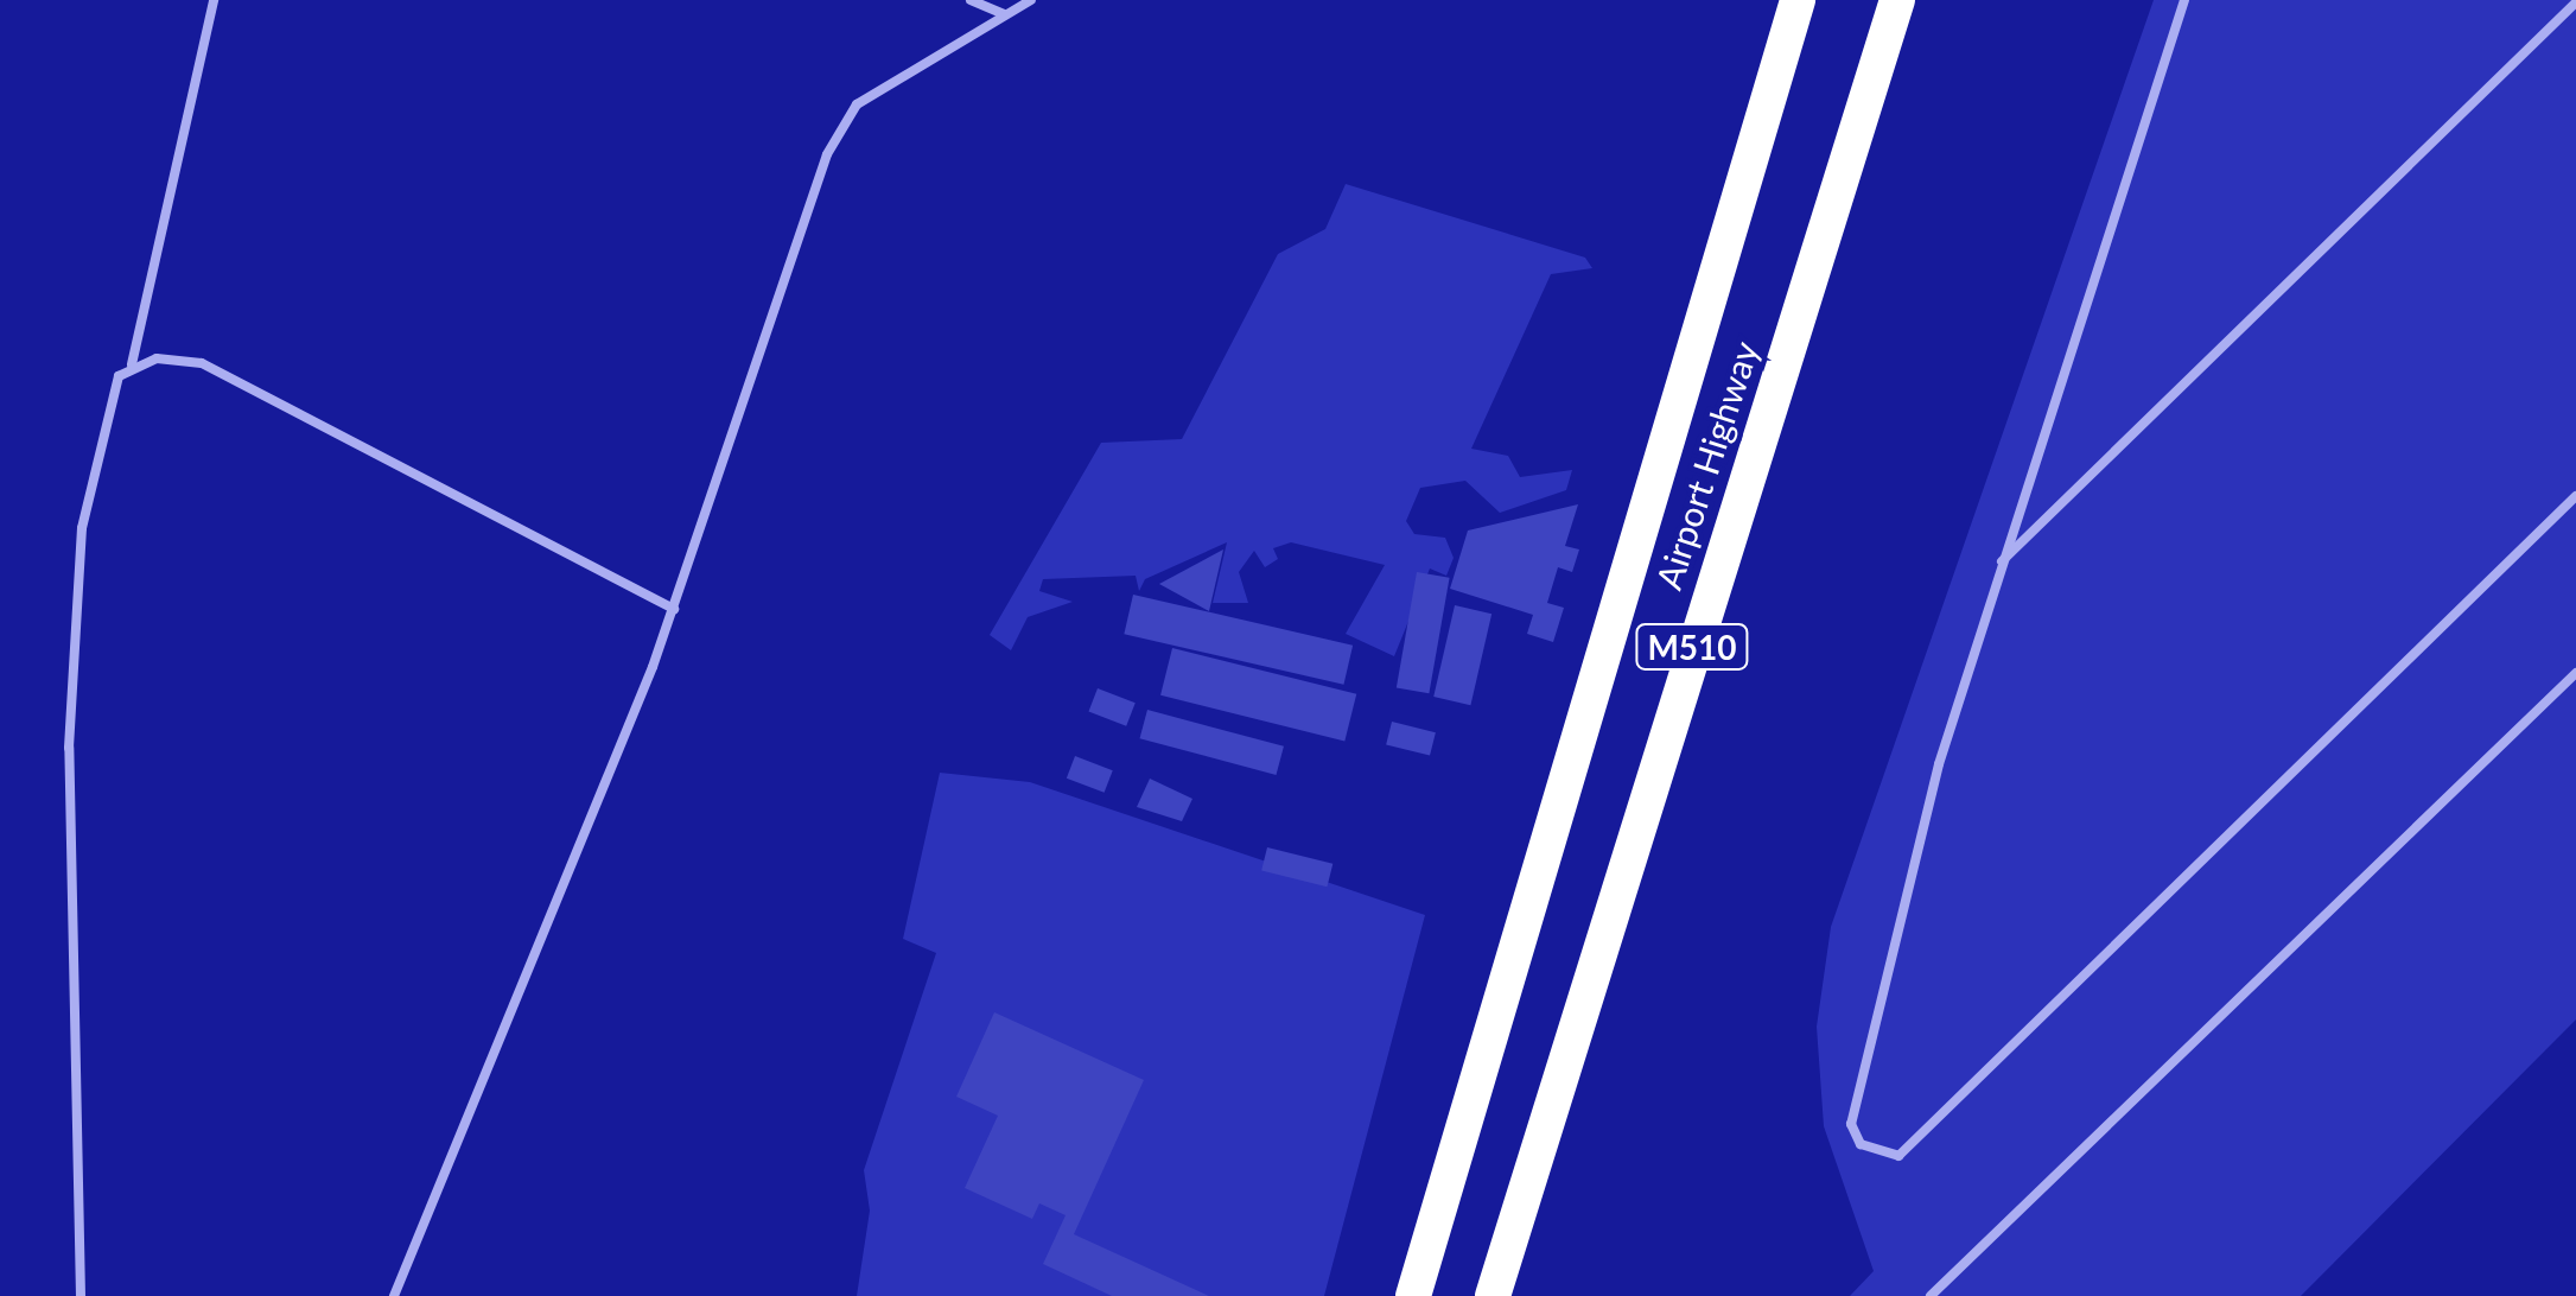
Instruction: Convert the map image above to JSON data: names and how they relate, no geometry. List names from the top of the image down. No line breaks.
{"streets":{"highway":["Airport Highway","M510"]}}
